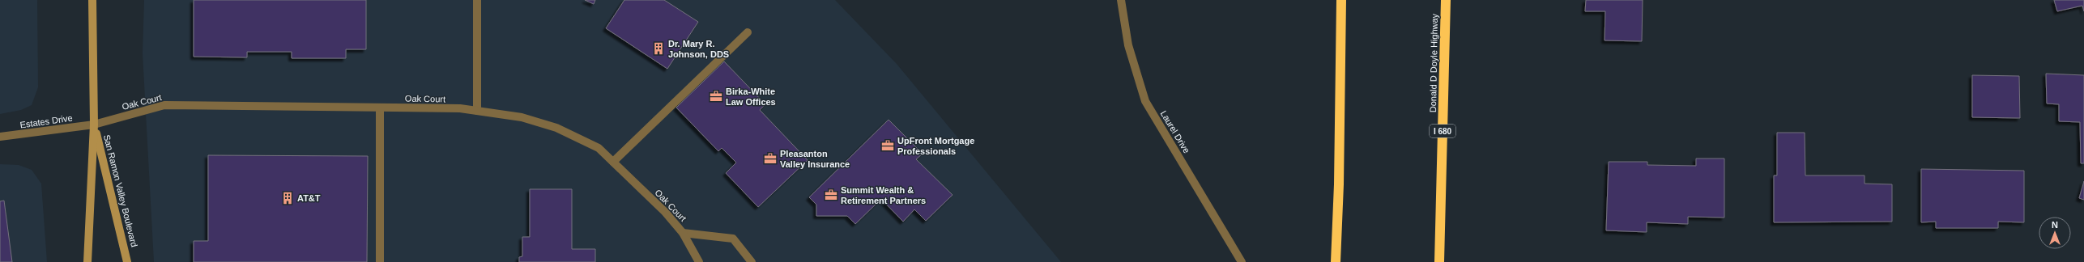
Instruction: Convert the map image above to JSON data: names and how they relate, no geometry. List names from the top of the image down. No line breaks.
{"streets":{"highway":["Donald D Doyle Highway","I 680"],"main road":["San Ramon Valley Boulevard"],"street":["Oak Court","Estates Drive","Laurel Drive"]},"crossings":[["Oak Court","Estates Drive"],["Oak Court","San Ramon Valley Boulevard"],["Estates Drive","San Ramon Valley Boulevard"]],"places":{"building":["Dr. Mary R. Johnson, DDS","AT&T"],"office":["Birka-White Law Offices","UpFront Mortgage Professionals","Pleasanton Valley Insurance","Summit Wealth & Retirement Partners"]},"north":"top"}
